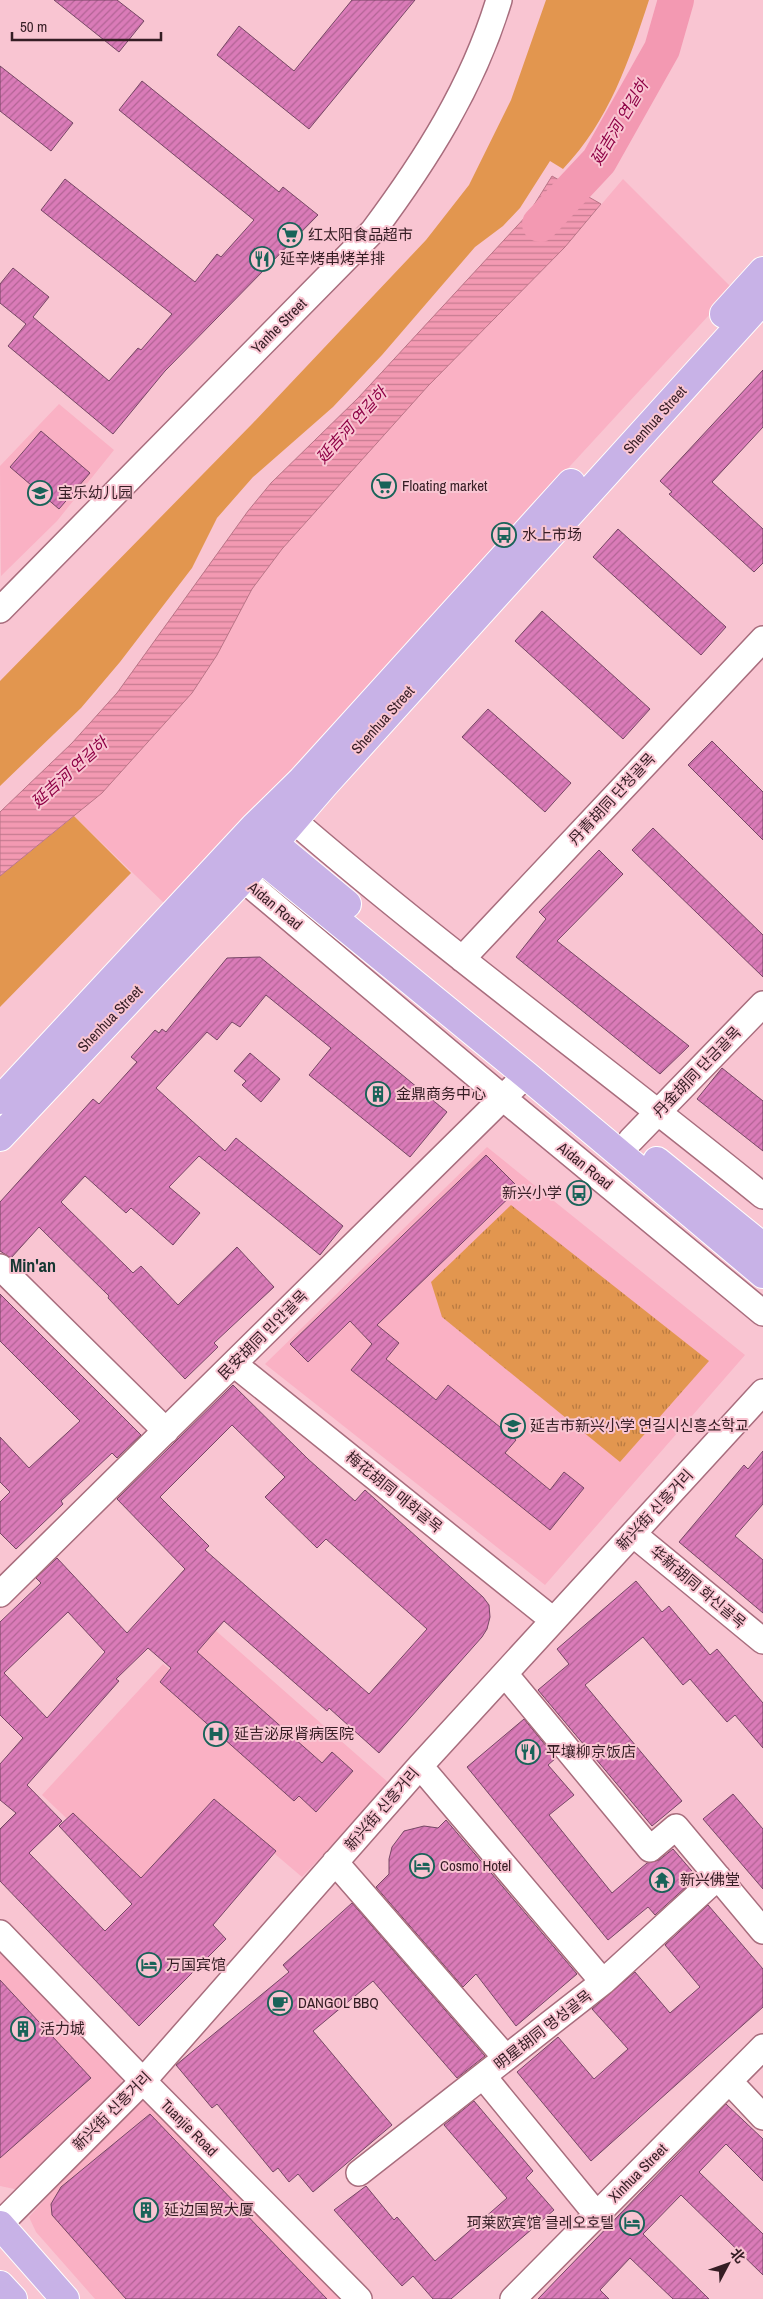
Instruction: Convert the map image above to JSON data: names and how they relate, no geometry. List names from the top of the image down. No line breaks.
{"streets":{"main road":["Shenhua Street","Aidan Road"],"street":["Yanhe Street","丹青胡同 단청골목","丹金胡同 단금골목","民安胡同 민안골목","梅花胡同 매화골목","新兴街 신흥거리","华新胡同 화신골목","明星胡同 명성골목","Tuanjie Road","Xinhua Street"]},"crossings":[["Shenhua Street","Aidan Road"],["Aidan Road","民安胡同 민안골목"],["民安胡同 민안골목","梅花胡同 매화골목"],["梅花胡同 매화골목","新兴街 신흥거리"],["新兴街 신흥거리","华新胡同 화신골목"],["新兴街 신흥거리","Tuanjie Road"]],"districts":["Min'an"],"water":["延吉河 연길하"],"places":{"supermarket":["红太阳食品超市","Floating market"],"restaurant":["延辛烤串烤羊排","平壤柳京饭店"],"school or university":["宝乐幼儿园","延吉市新兴小学 연길시신흥소학교"],"bus stop":["水上市场","新兴小学"],"building":["金鼎商务中心","活力城","延边国贸大厦"],"hospital":["延吉泌尿肾病医院"],"hotel":["Cosmo Hotel","万国宾馆","珂莱欧宾馆 클레오호텔"],"temple":["新兴佛堂"],"cafe":["DANGOL BBQ"]},"scale_bar":"50 m","north":"top right"}
